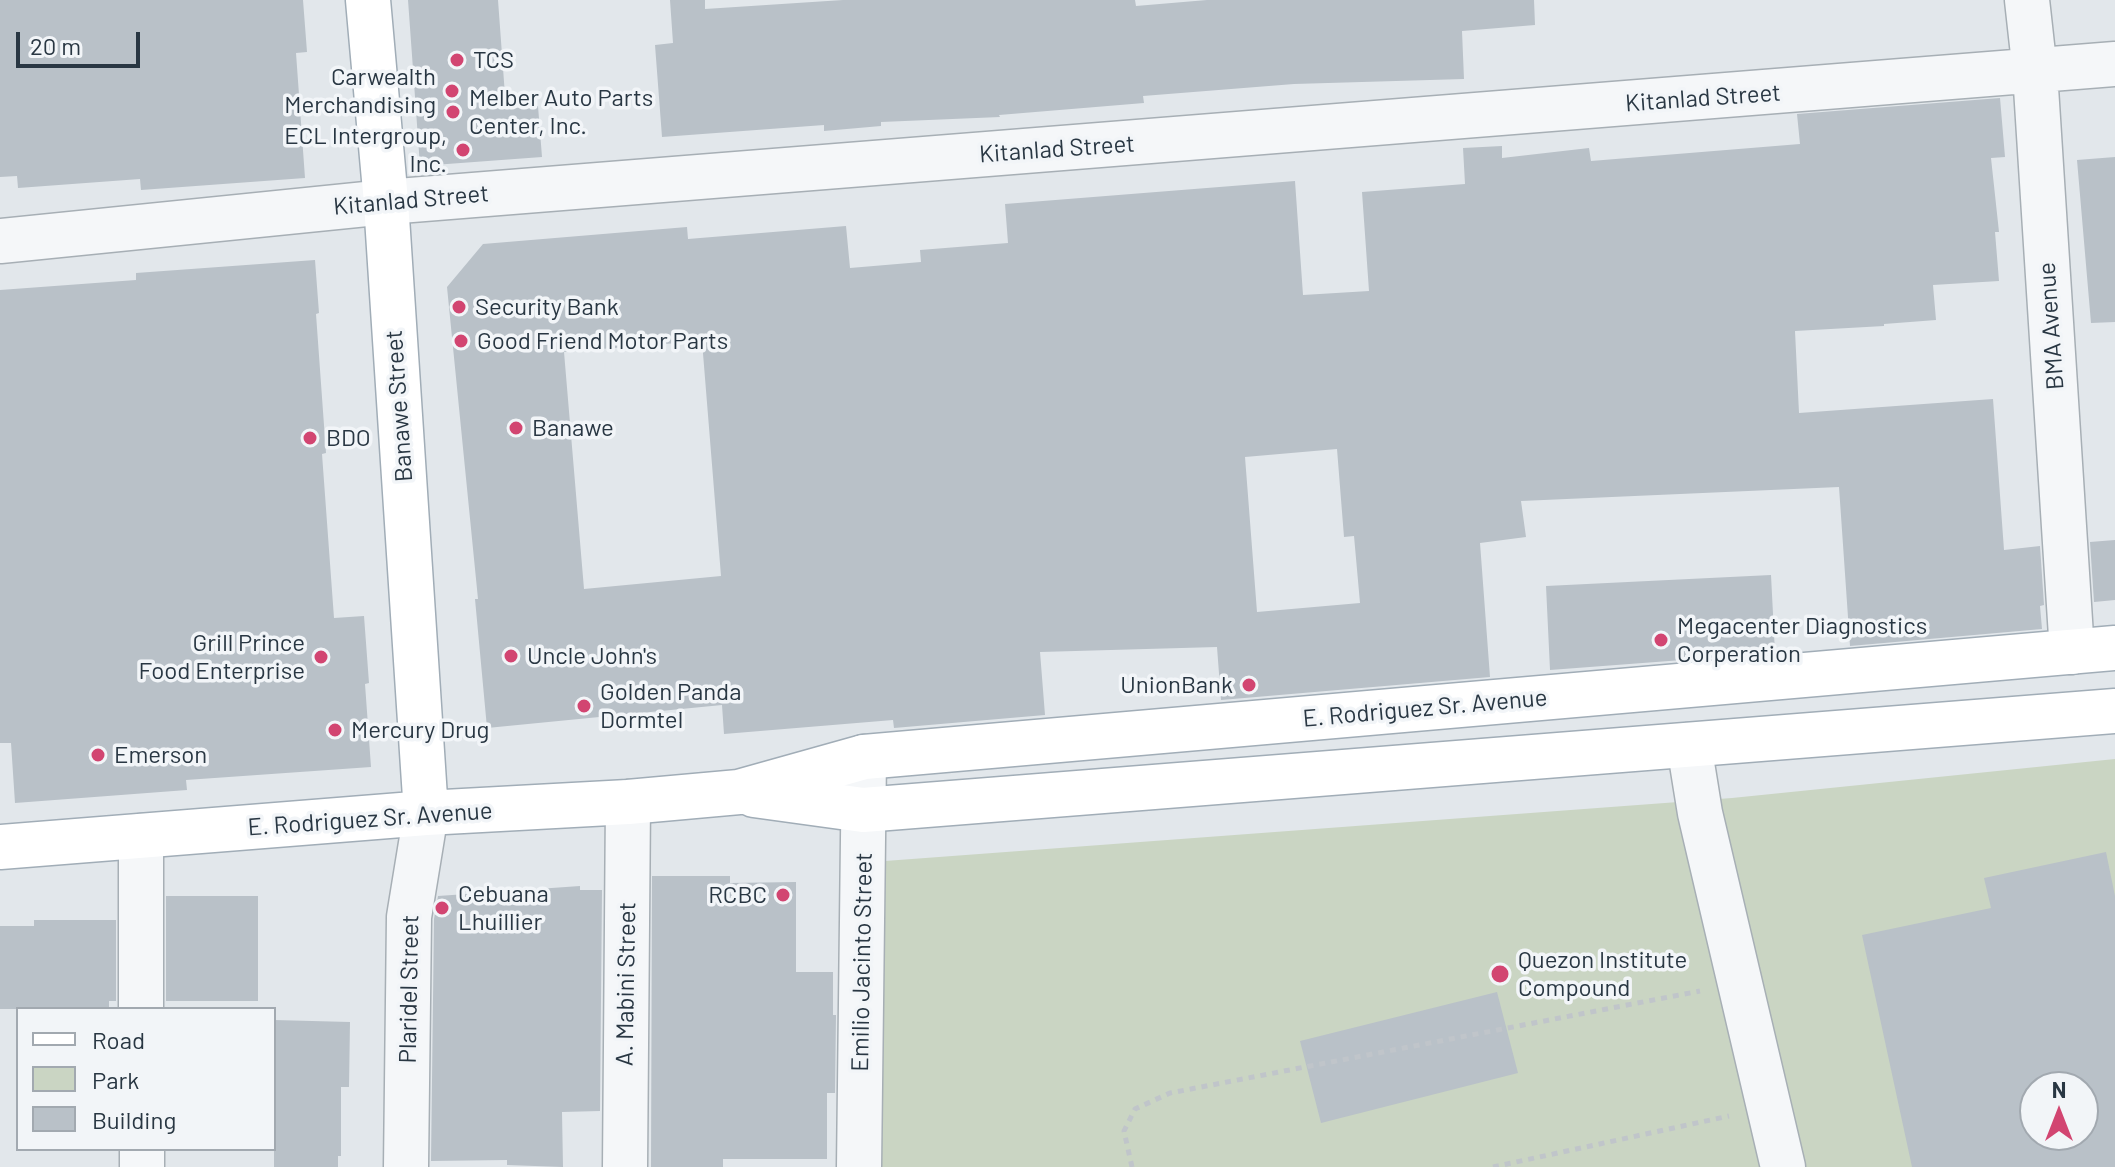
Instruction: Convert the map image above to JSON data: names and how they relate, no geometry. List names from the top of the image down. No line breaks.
{"streets":{"main road":["Banawe Street","E. Rodriguez Sr. Avenue"],"street":["Kitanlad Street","BMA Avenue","Emilio Jacinto Street","A. Mabini Street","Plaridel Street"]},"crossings":[["Kitanlad Street","BMA Avenue"],["Kitanlad Street","Banawe Street"],["BMA Avenue","E. Rodriguez Sr. Avenue"],["Banawe Street","E. Rodriguez Sr. Avenue"],["Banawe Street","Plaridel Street"],["E. Rodriguez Sr. Avenue","Emilio Jacinto Street"],["E. Rodriguez Sr. Avenue","A. Mabini Street"],["E. Rodriguez Sr. Avenue","Plaridel Street"]],"places":["TCS","Carwealth Merchandising","Melber Auto Parts Center, Inc.","ECL Intergroup, Inc.","Security Bank","Good Friend Motor Parts","Banawe","BDO","Megacenter Diagnostics Corperation","Uncle John's","Grill Prince Food Enterprise","UnionBank","Golden Panda Dormtel","Mercury Drug","Emerson","RCBC","Cebuana Lhuillier","Quezon Institute Compound"],"legend":["Road","Park","Building"],"scale_bar":"20 m","north":"top"}
